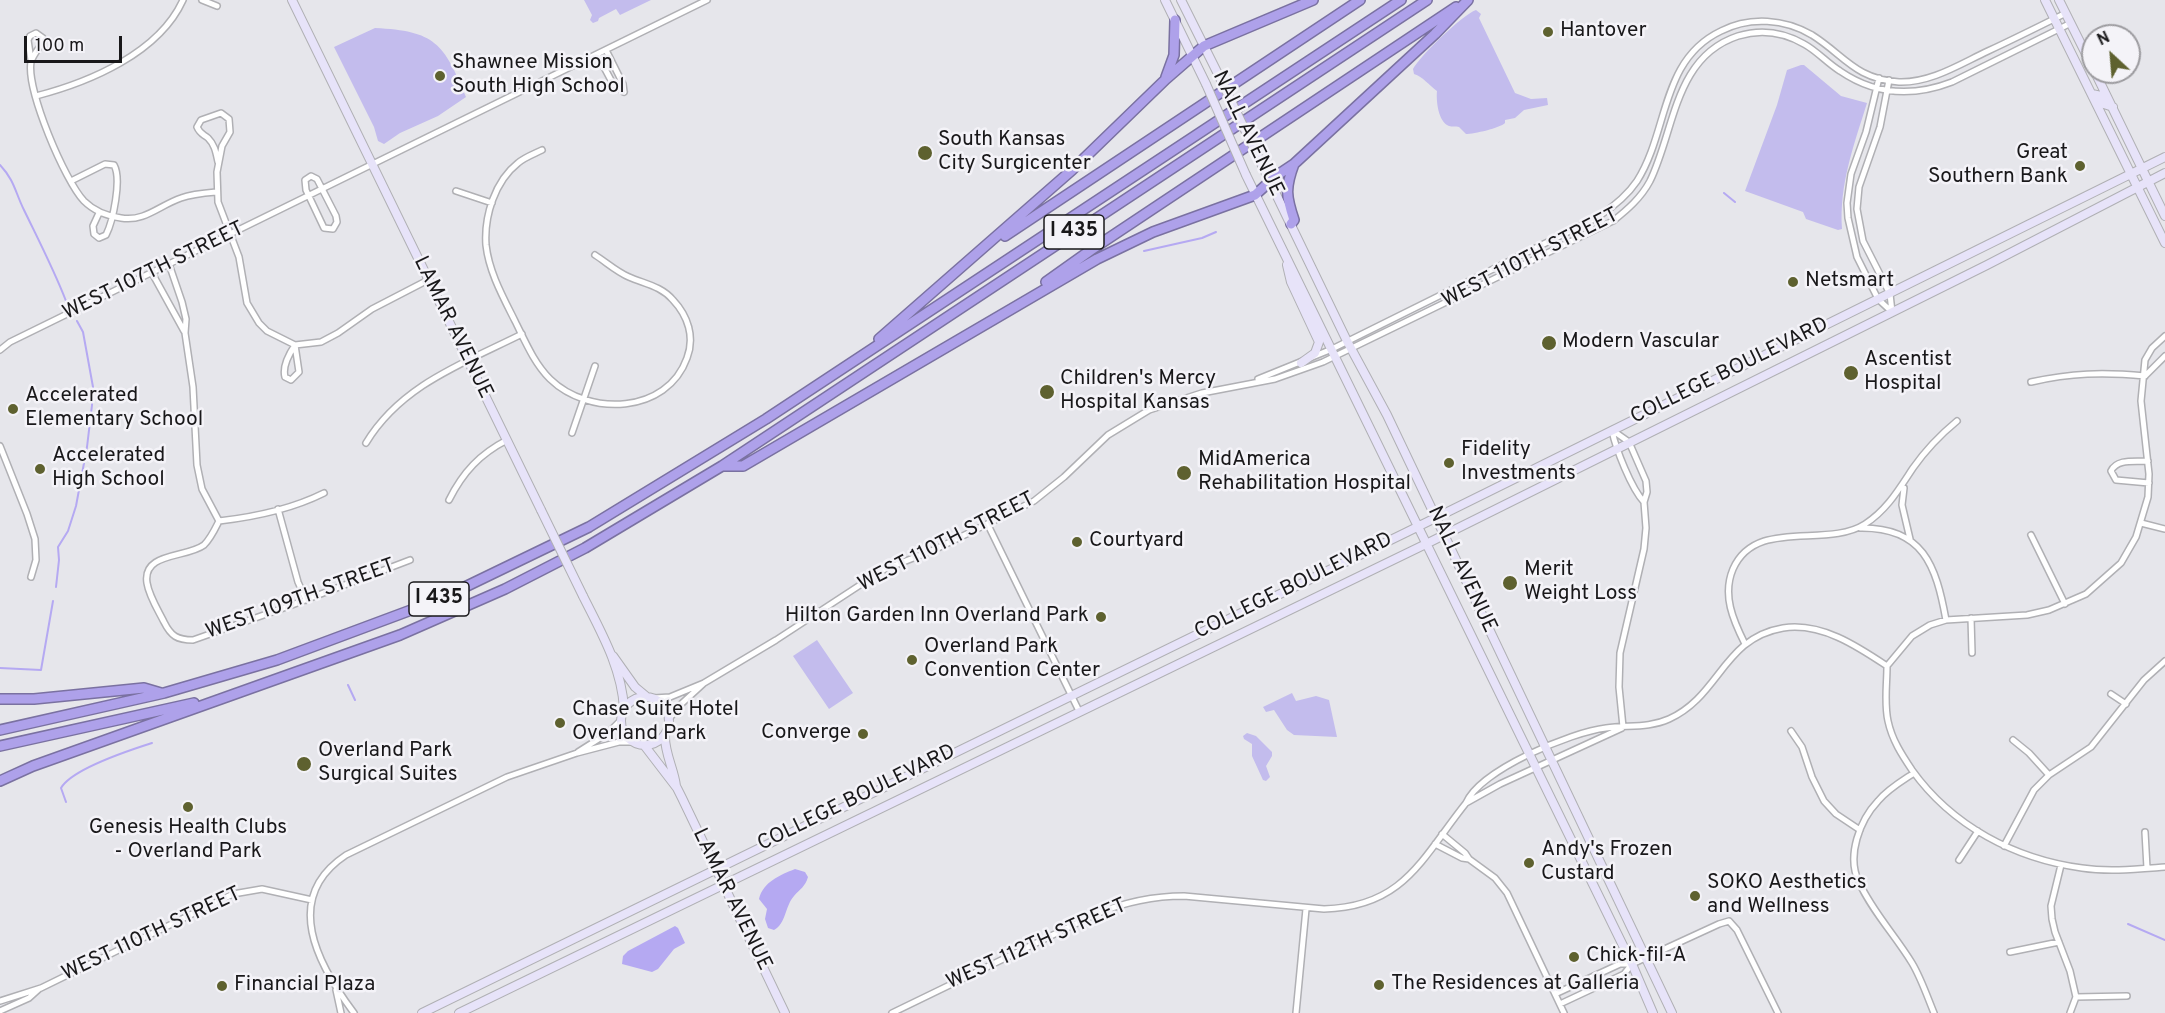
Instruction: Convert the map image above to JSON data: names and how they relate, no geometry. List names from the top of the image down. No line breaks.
{"streets":{"highway":["I 435"],"main road":["NALL AVENUE","LAMAR AVENUE","COLLEGE BOULEVARD"],"street":["WEST 110TH STREET","WEST 107TH STREET","WEST 109TH STREET","WEST 112TH STREET"]},"crossings":[["NALL AVENUE","WEST 110TH STREET"],["NALL AVENUE","COLLEGE BOULEVARD"],["NALL AVENUE","WEST 112TH STREET"],["WEST 110TH STREET","LAMAR AVENUE"],["WEST 107TH STREET","LAMAR AVENUE"],["LAMAR AVENUE","COLLEGE BOULEVARD"]],"places":["Hantover","Shawnee Mission South High School","South Kansas City Surgicenter","Great Southern Bank","Netsmart","Modern Vascular","Ascentist Hospital","Children's Mercy Hospital Kansas","Accelerated Elementary School","Fidelity Investments","Accelerated High School","MidAmerica Rehabilitation Hospital","Courtyard","Merit Weight Loss","Hilton Garden Inn Overland Park","Overland Park Convention Center","Chase Suite Hotel Overland Park","Converge","Overland Park Surgical Suites","Genesis Health Clubs - Overland Park","Andy's Frozen Custard","SOKO Aesthetics and Wellness","Chick-fil-A","The Residences at Galleria","Financial Plaza"],"scale_bar":"100 m","north":"top left"}
